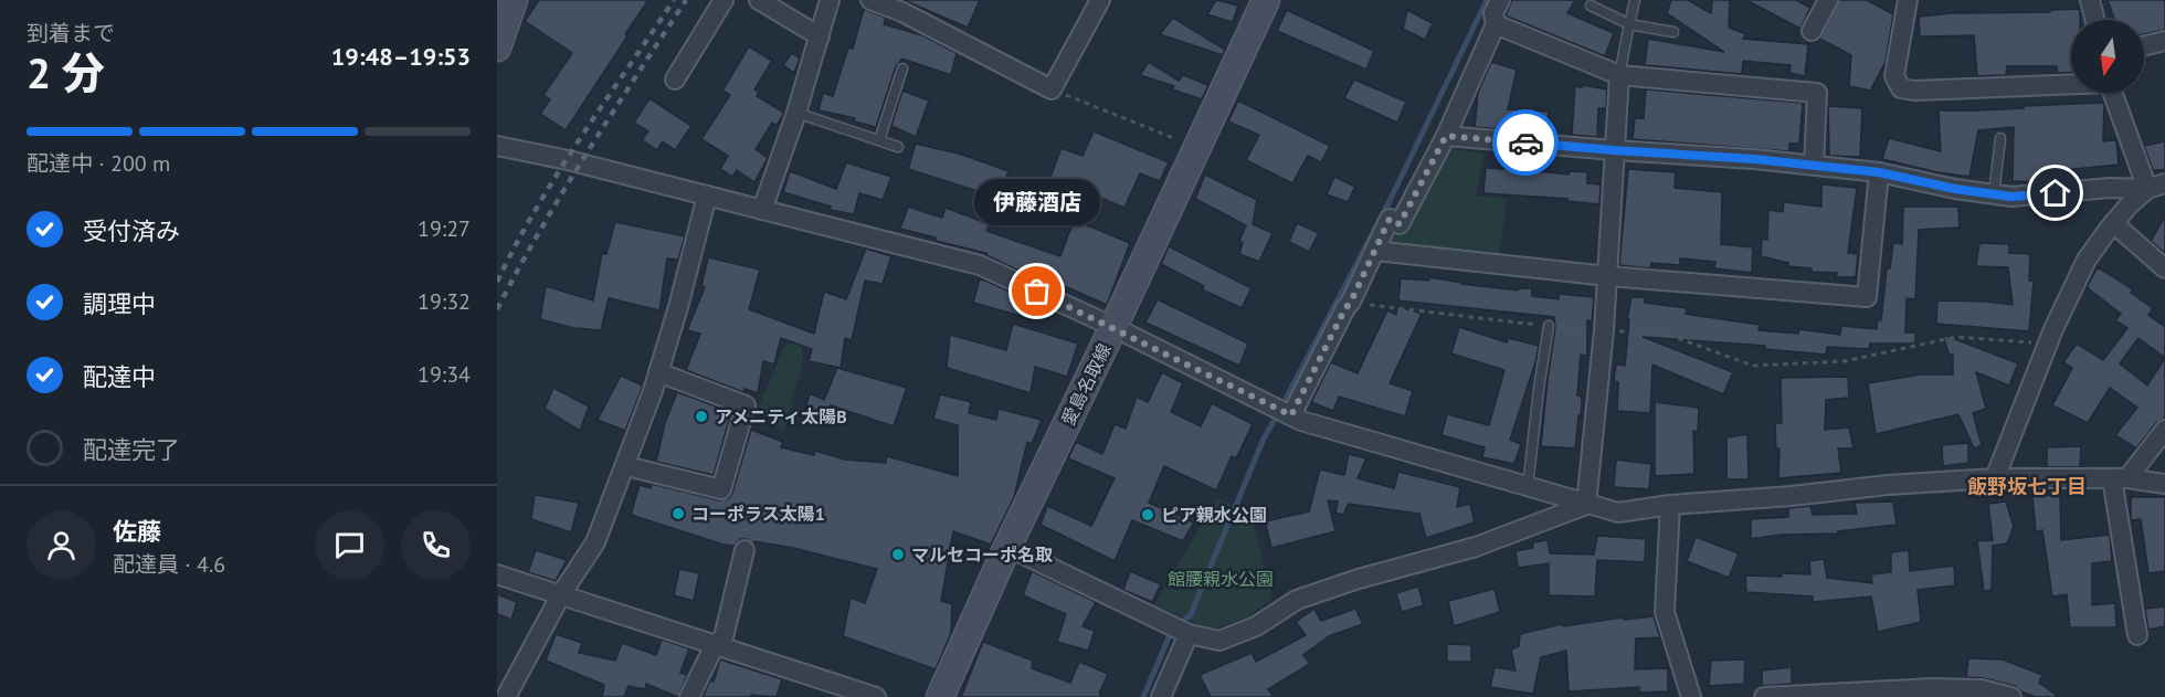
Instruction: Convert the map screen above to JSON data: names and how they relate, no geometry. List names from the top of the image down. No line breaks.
{"streets":{"main road":["愛島名取線"]},"districts":["飯野坂七丁目"],"parks":["館腰親水公園"],"places":["伊藤酒店","アメニティ太陽B","コーポラス太陽1","ピア親水公園","マルセコーポ名取"],"north":"bottom","page":{"heading":["2 分","到着まで","19:48–19:53"],"panel":["佐藤","配達員 · 4.6"],"bar":"配達中 · 200 m","bubble":"伊藤酒店","list":[["受付済み","19:27"],["調理中","19:32"],["配達中","19:34"],"配達完了"]}}
